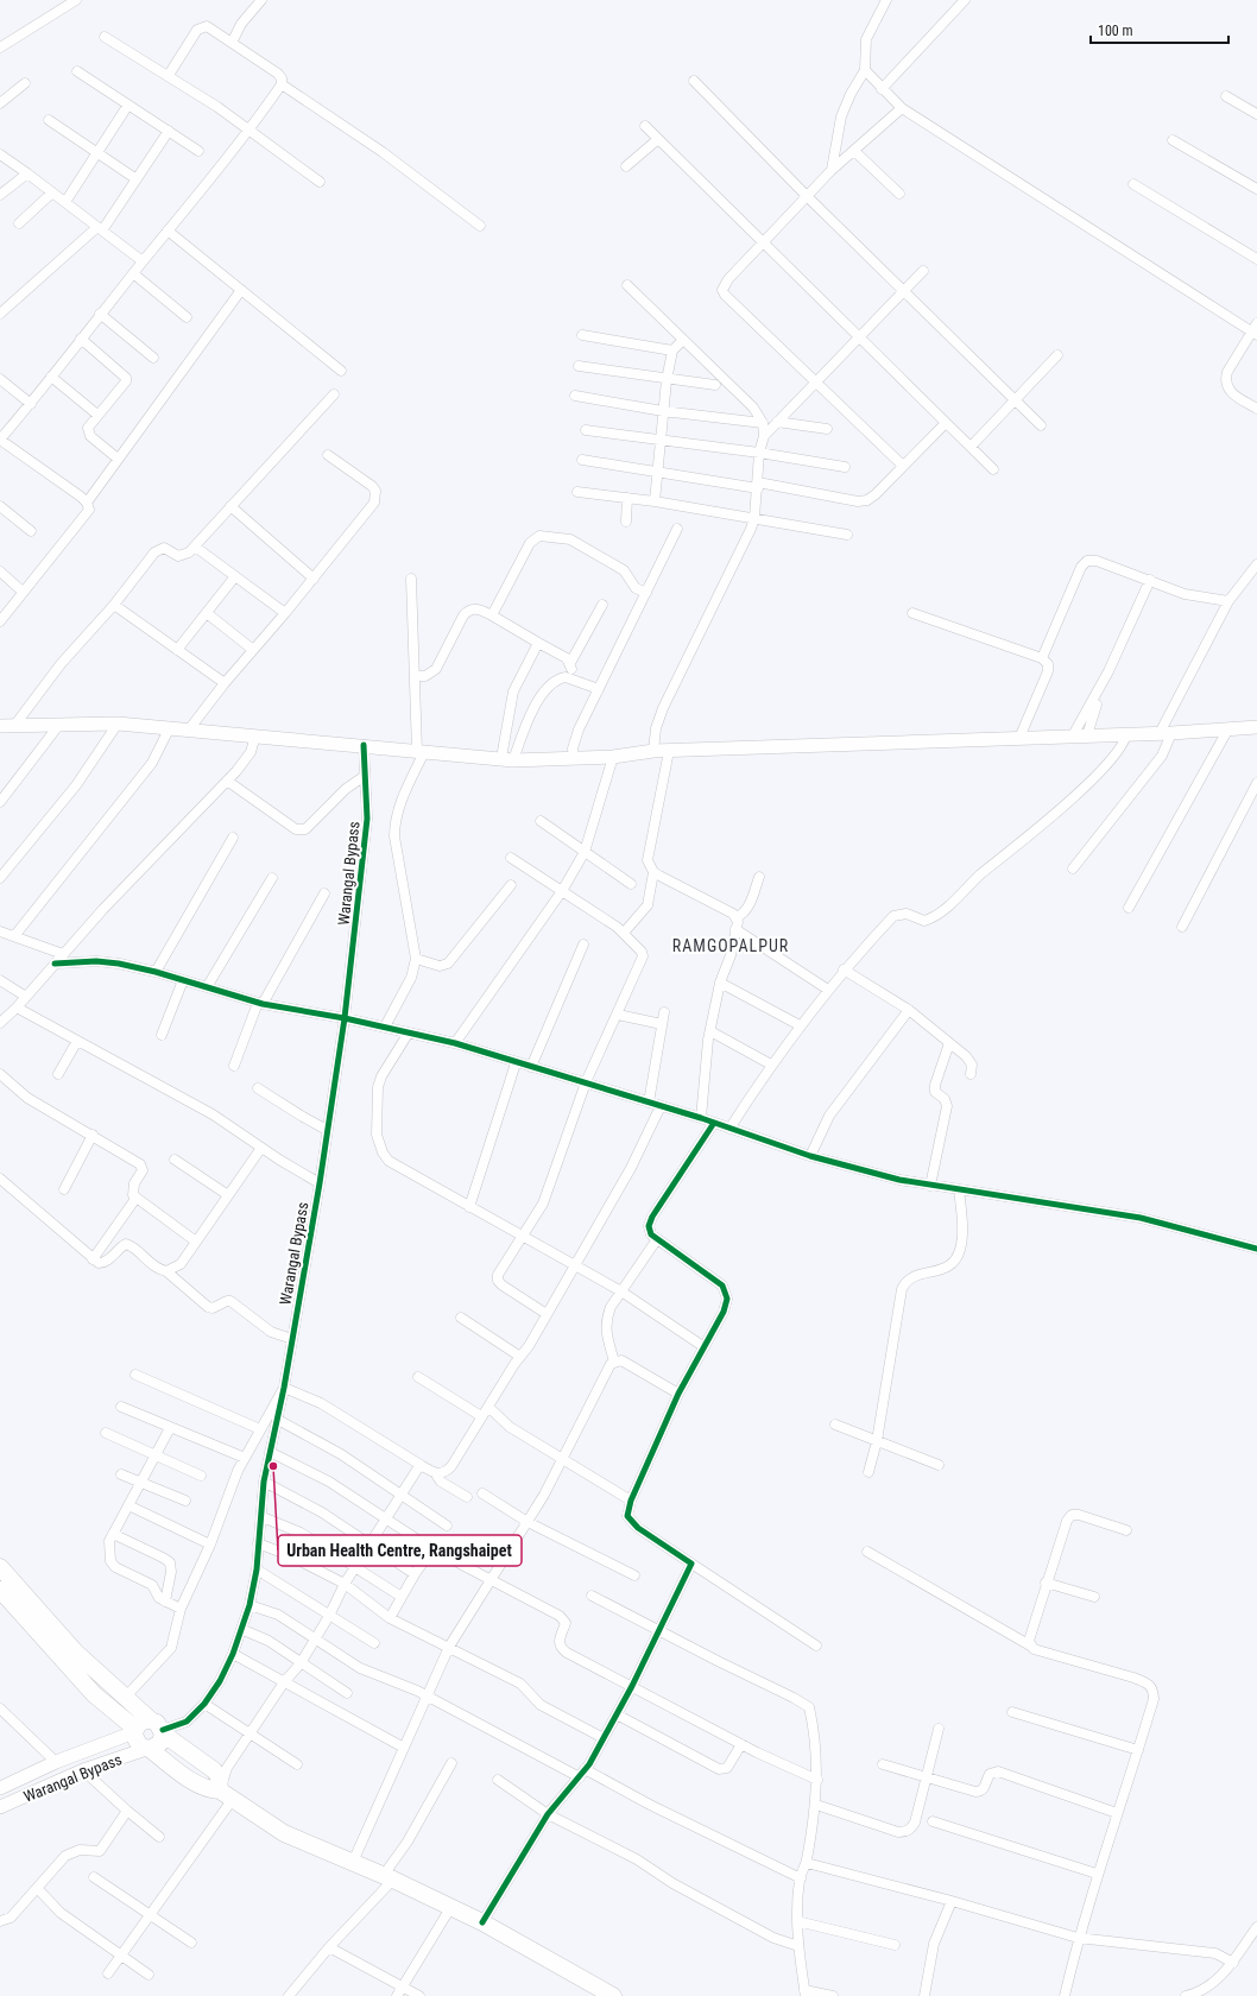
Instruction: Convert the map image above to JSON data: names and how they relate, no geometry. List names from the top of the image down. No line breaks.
{"streets":{"main road":["Warangal Bypass"]},"districts":["RAMGOPALPUR"],"places":["Urban Health Centre, Rangshaipet"],"scale_bar":"100 m"}
